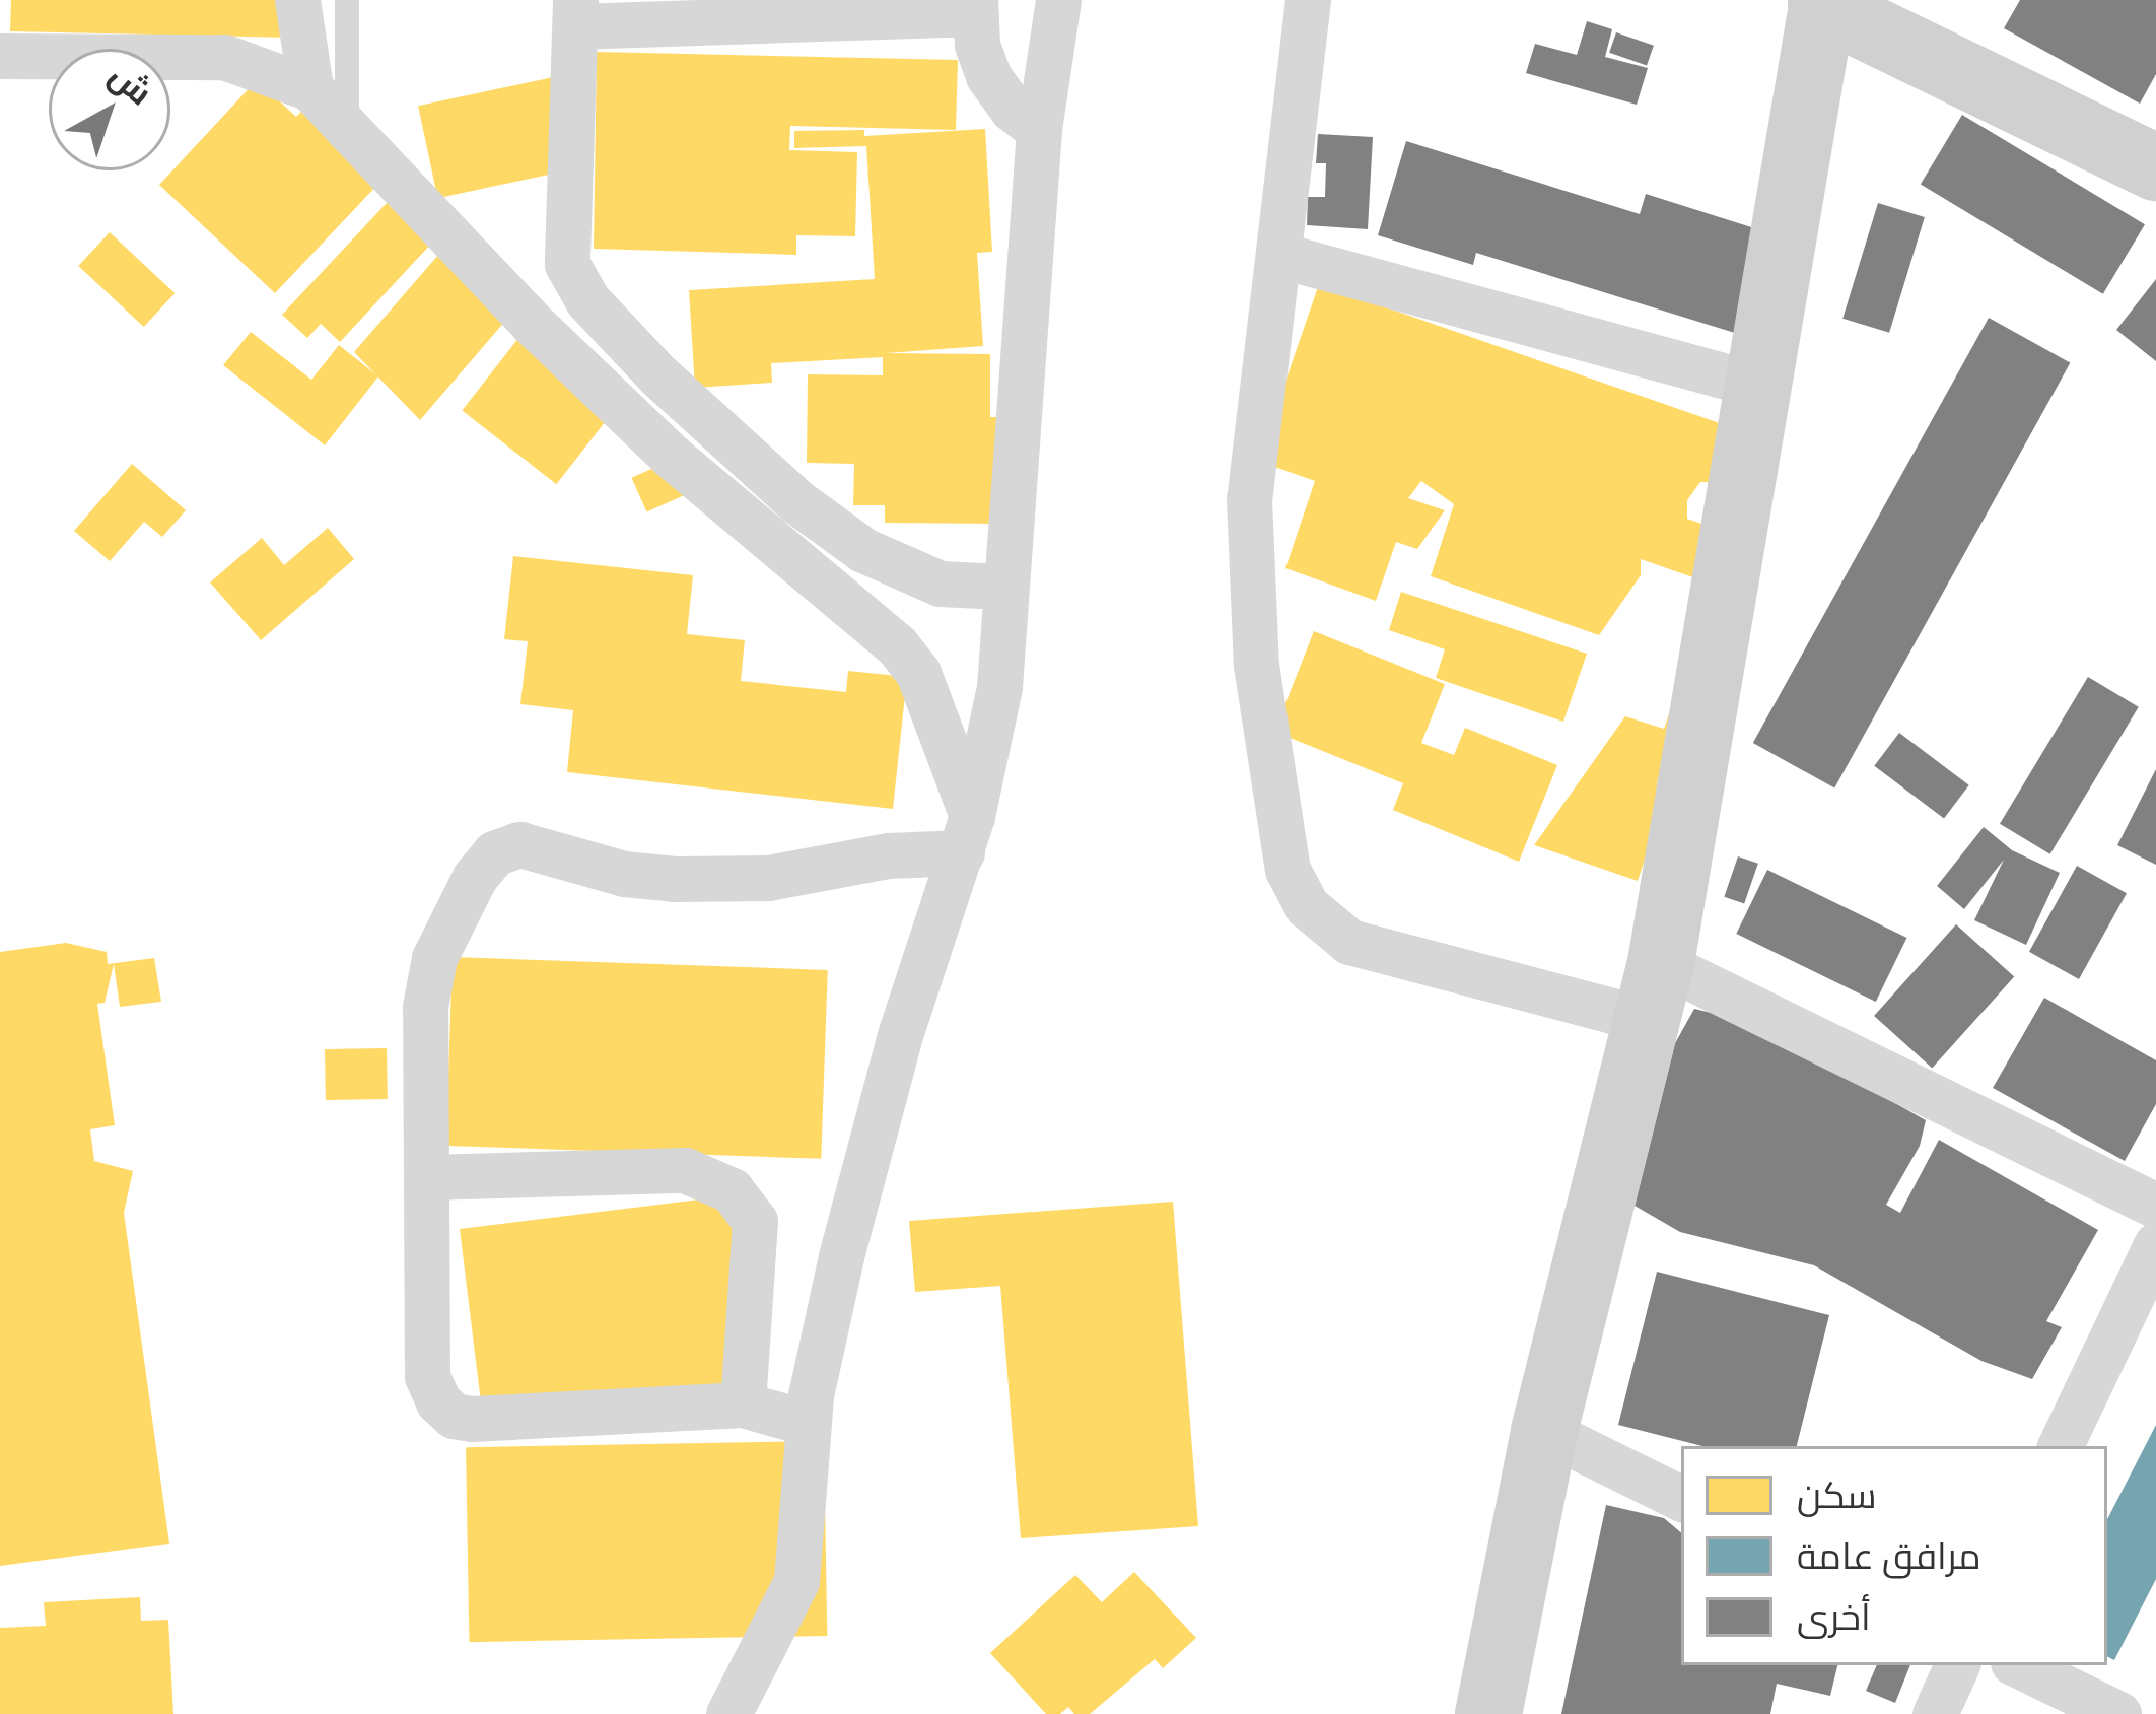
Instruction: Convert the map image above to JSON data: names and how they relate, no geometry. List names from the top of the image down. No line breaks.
{"legend":["سكن","مرافق عامة","أخرى"],"north":"top right"}
